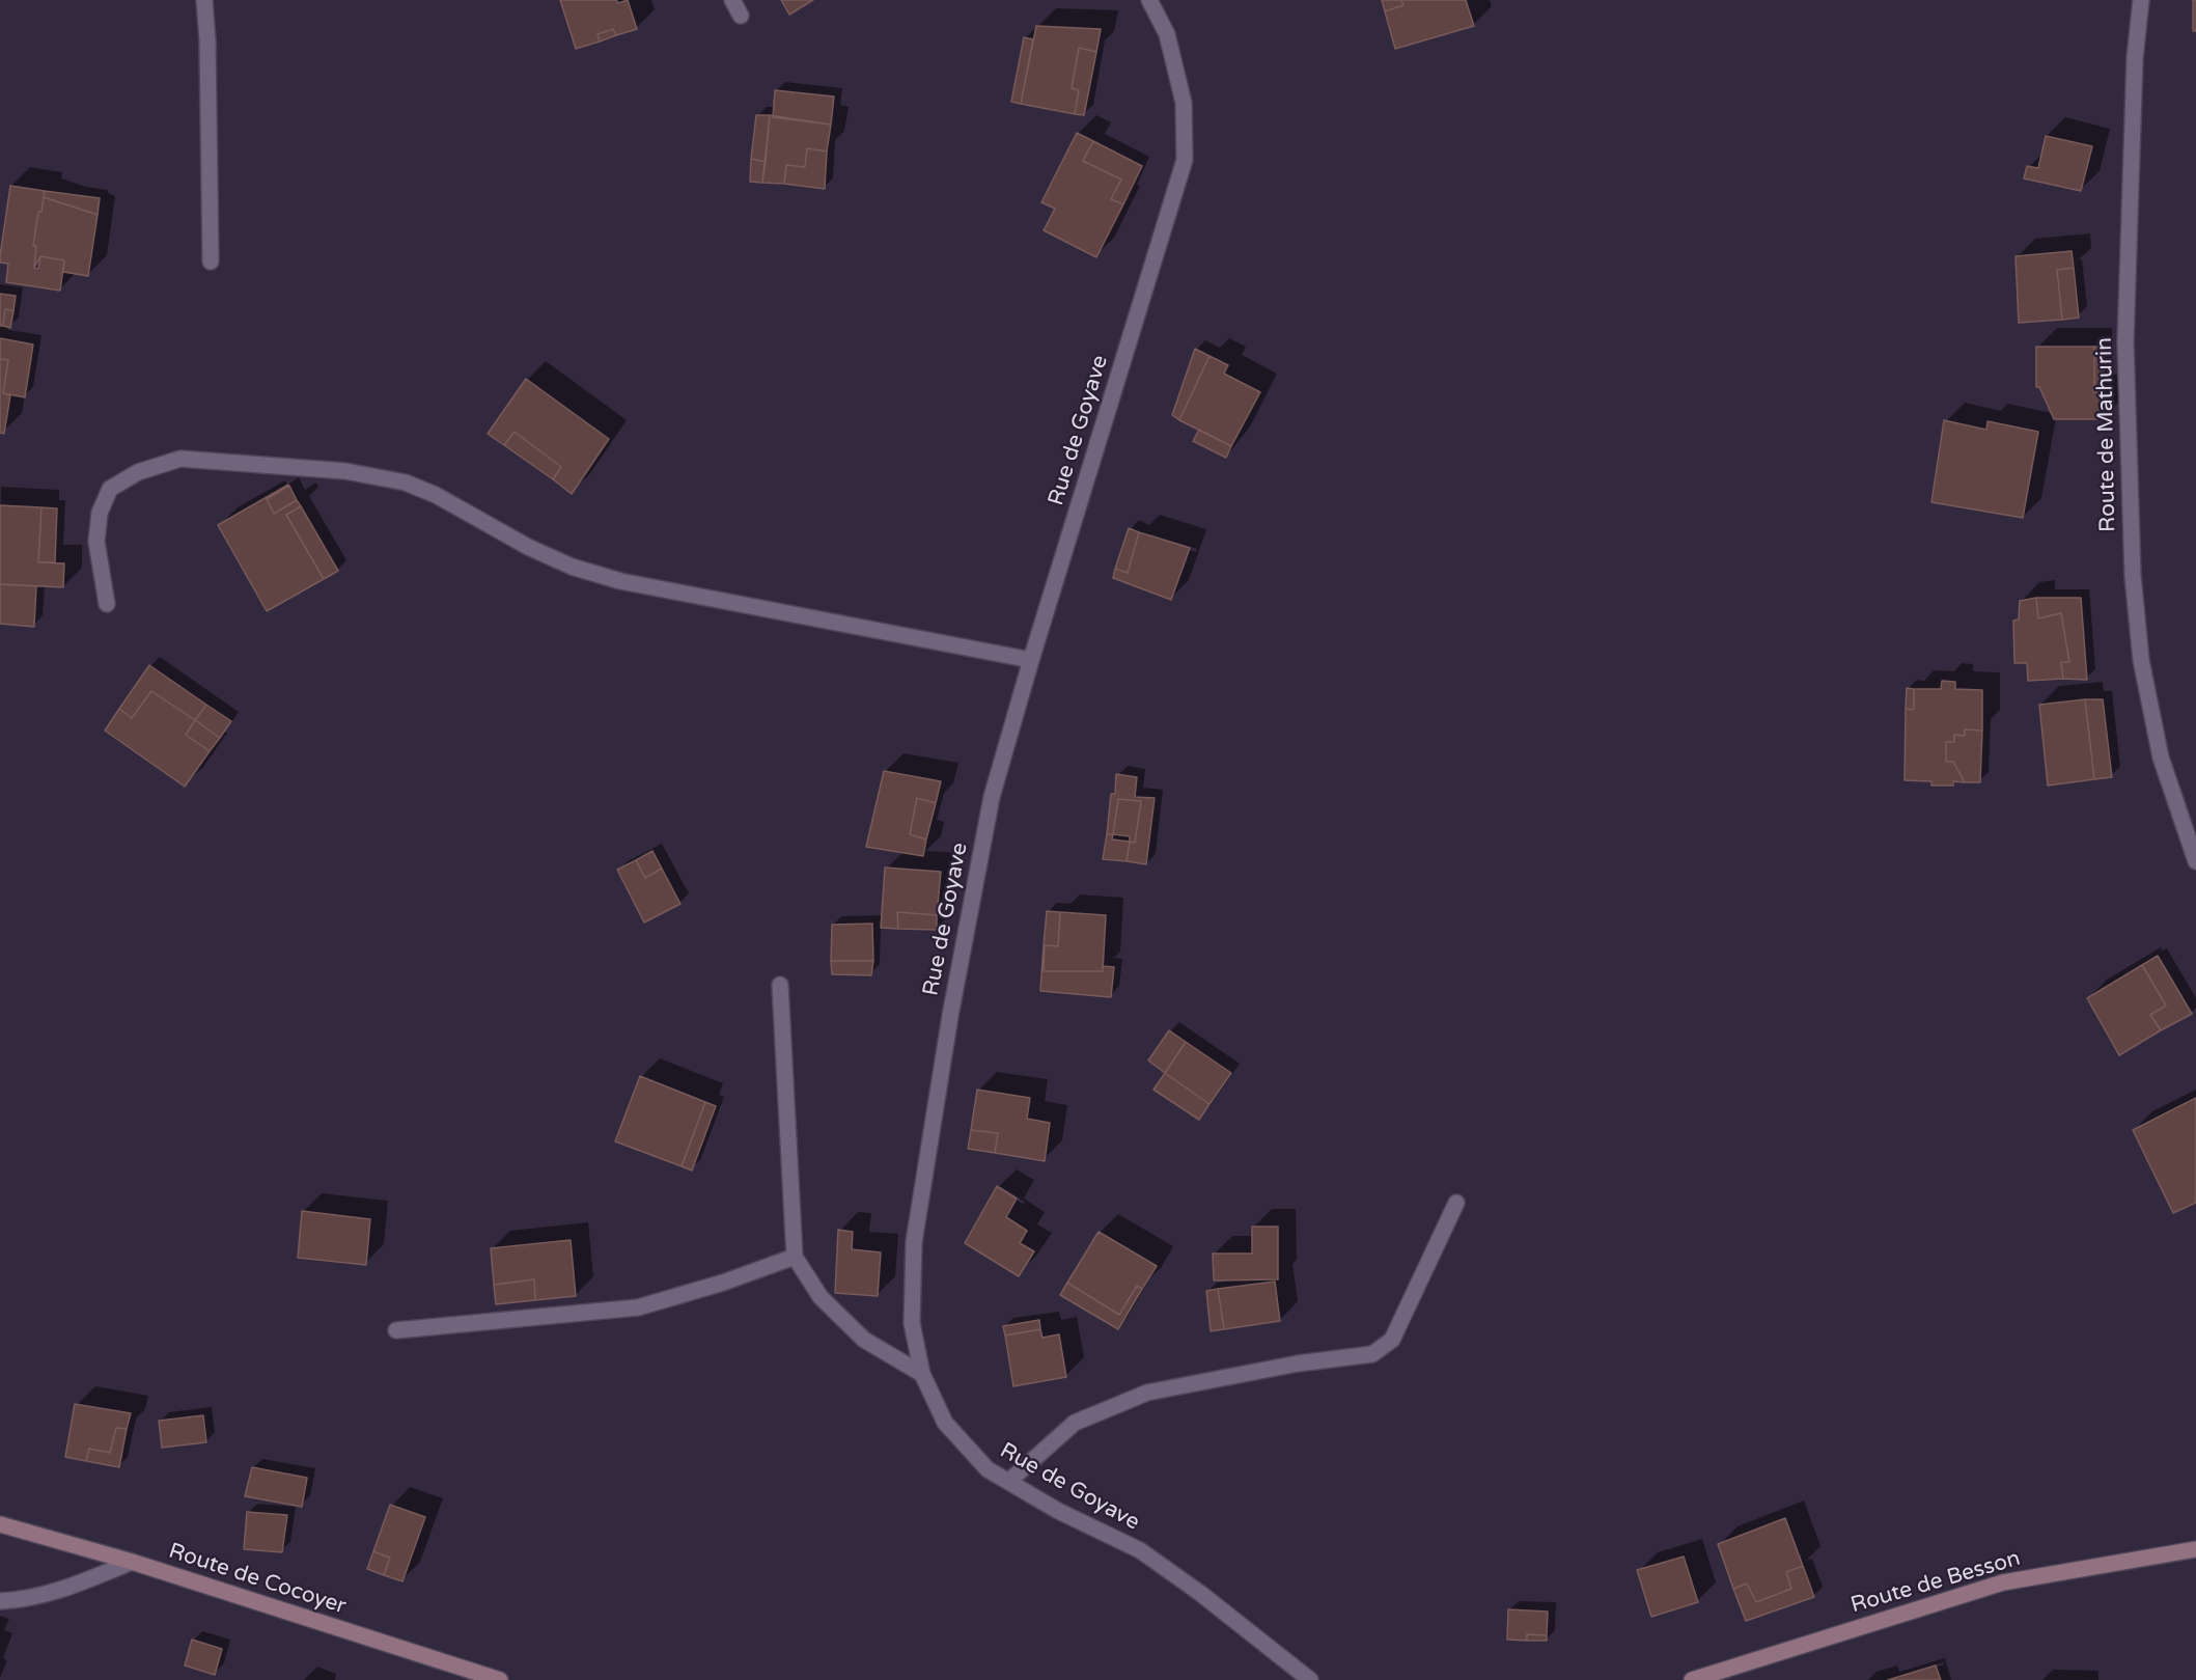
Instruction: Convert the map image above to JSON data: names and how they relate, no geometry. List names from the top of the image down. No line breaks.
{"streets":{"main road":["Route de Cocoyer","Route de Besson"],"street":["Rue de Goyave","Route de Mathurin"]}}
